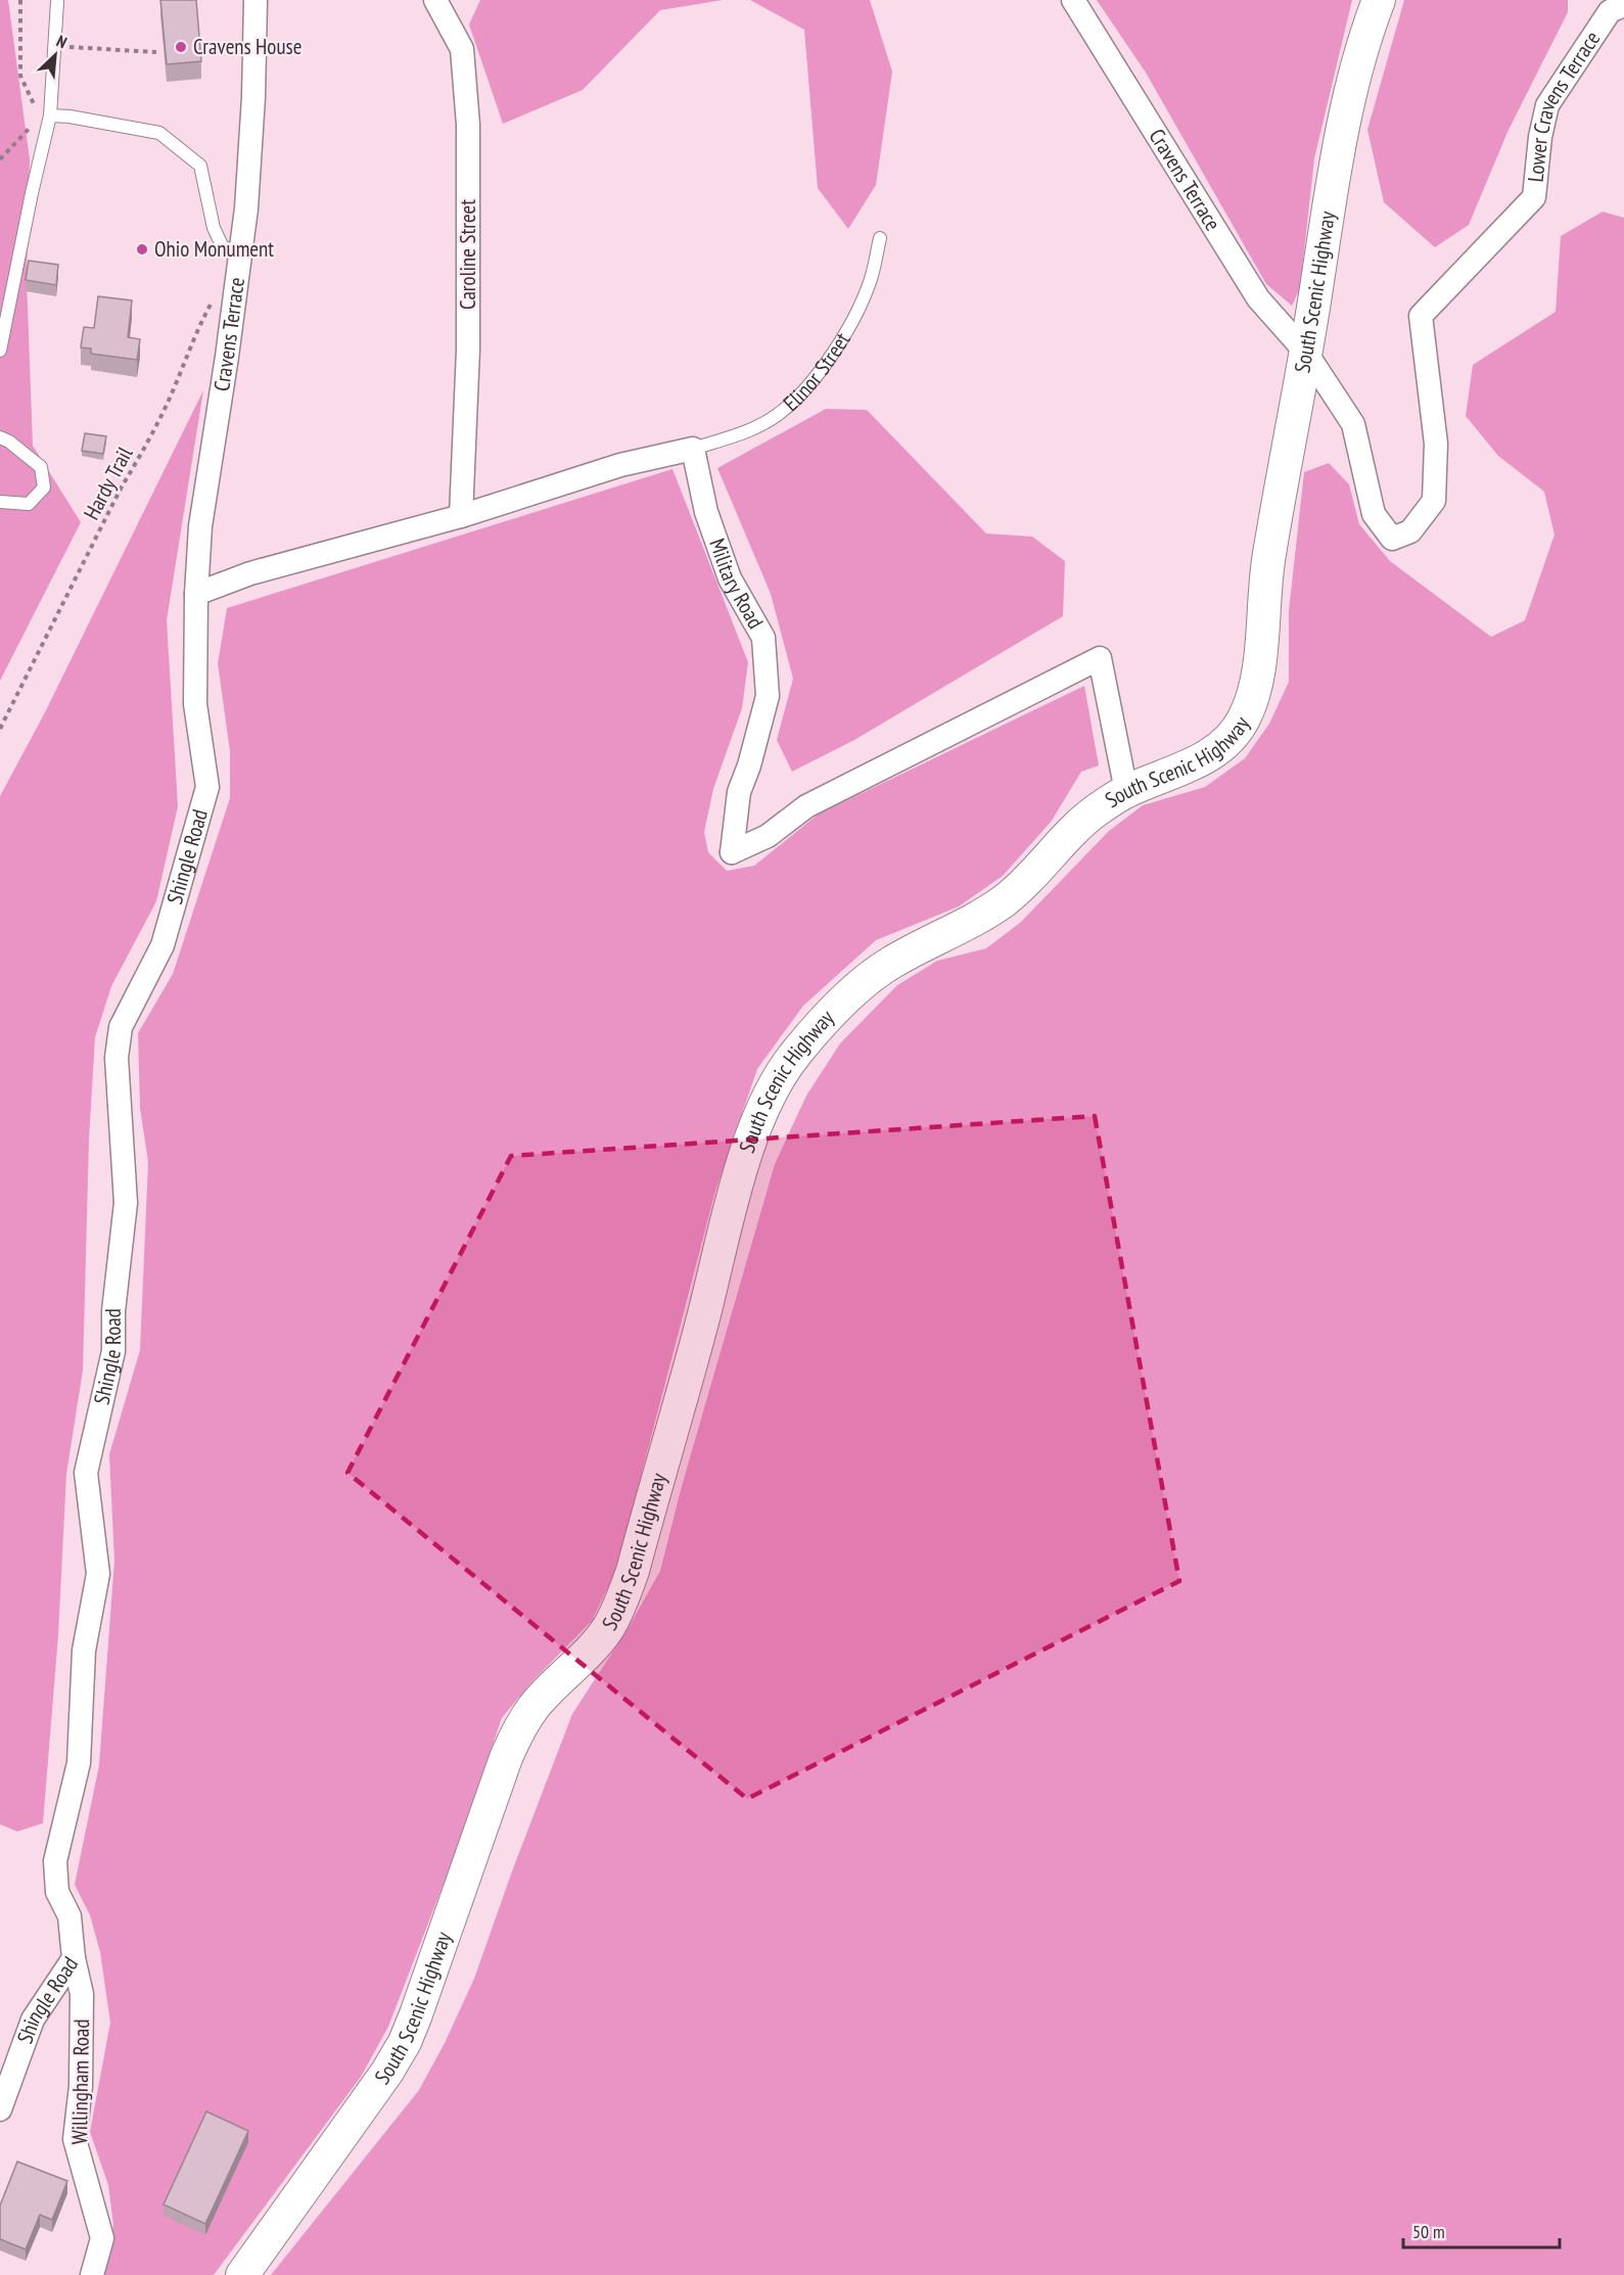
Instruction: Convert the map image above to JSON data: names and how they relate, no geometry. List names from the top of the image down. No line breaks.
{"streets":{"main road":["South Scenic Highway"],"street":["Lower Cravens Terrace","Cravens Terrace","Caroline Street","Military Road","Shingle Road","Willingham Road"],"lane":["Elinor Street"],"path":["Hardy Trail"]},"crossings":[["Lower Cravens Terrace","Cravens Terrace"],["Lower Cravens Terrace","South Scenic Highway"],["Cravens Terrace","South Scenic Highway"],["Cravens Terrace","Shingle Road"],["South Scenic Highway","Military Road"],["Elinor Street","Military Road"],["Shingle Road","Willingham Road"]],"places":["Cravens House","Ohio Monument"],"scale_bar":"50 m","north":"top right"}
